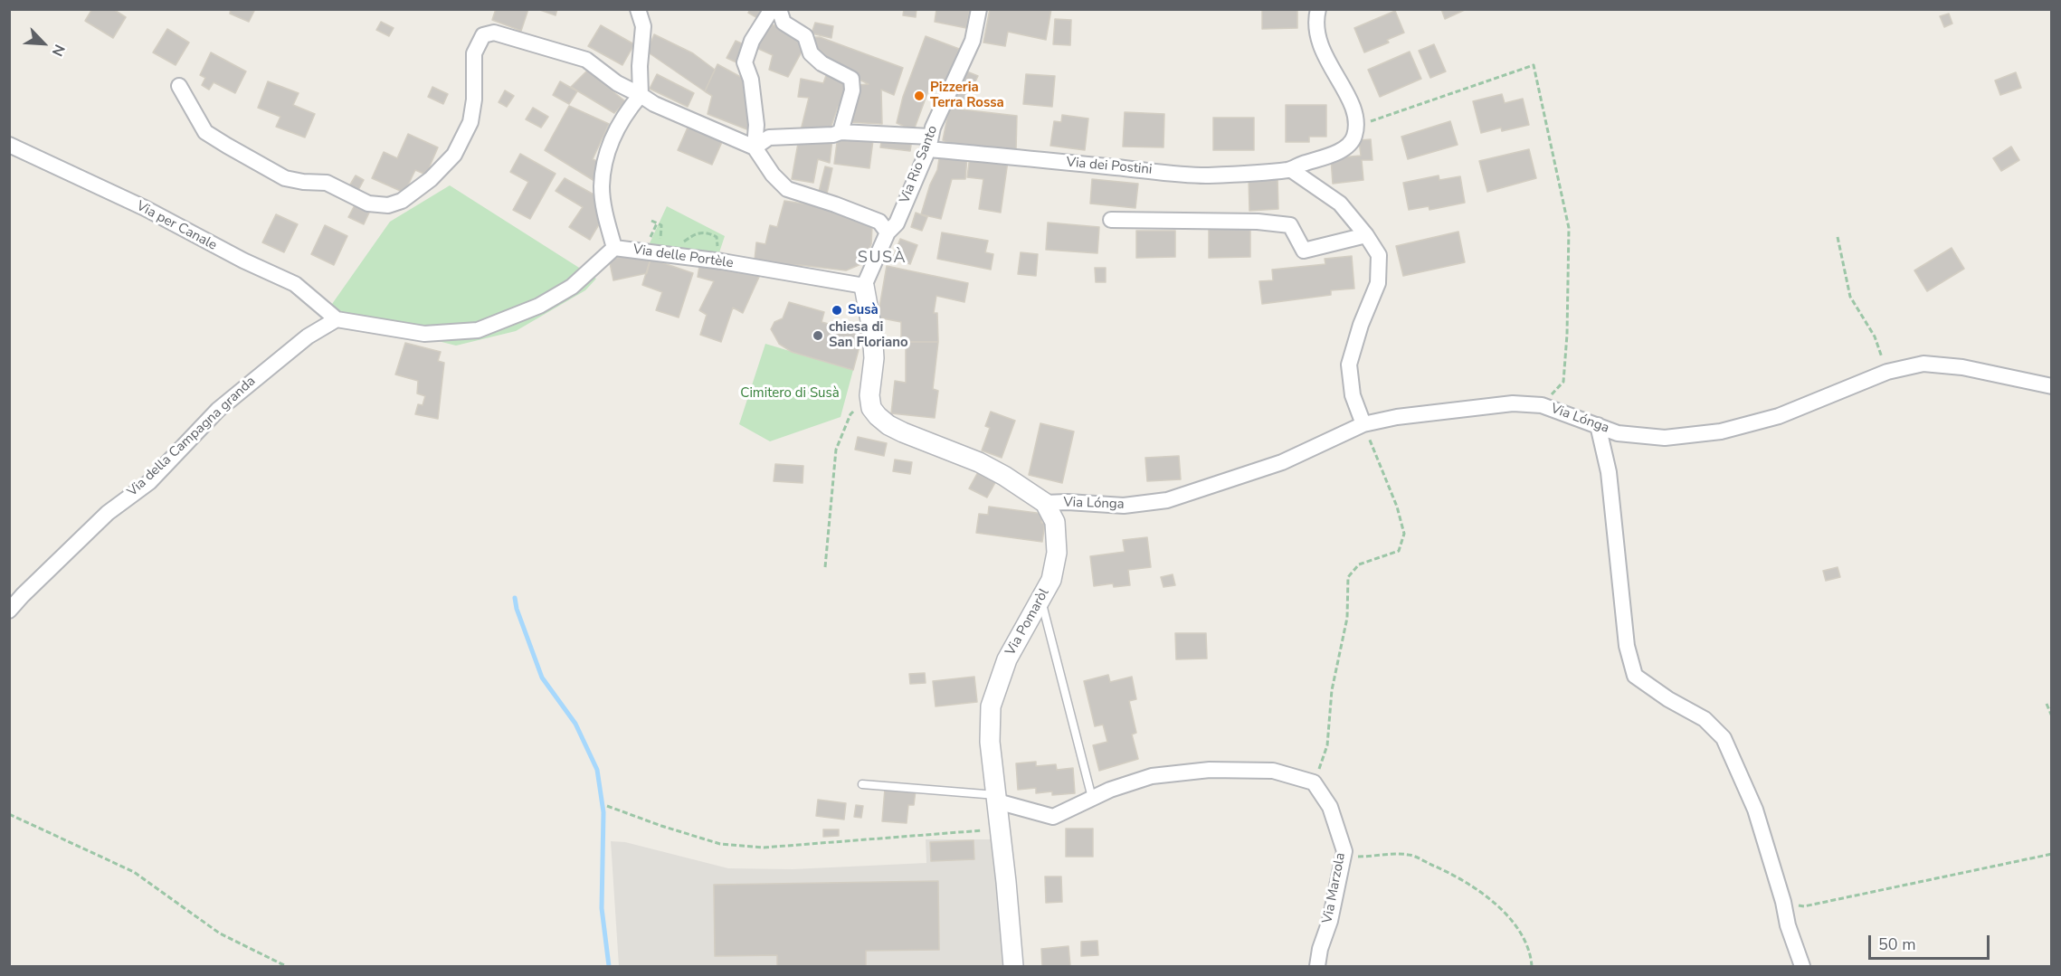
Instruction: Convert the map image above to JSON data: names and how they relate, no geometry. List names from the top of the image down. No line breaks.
{"streets":{"street":["Via Rio Santo","Via dei Postini","Via per Canale","Via delle Portèle","Via Lónga","Via della Campagna granda","Via Pomaròl","Via Marzola"]},"crossings":[["Via Rio Santo","Via dei Postini"],["Via Rio Santo","Via delle Portèle"],["Via per Canale","Via delle Portèle"],["Via per Canale","Via della Campagna granda"],["Via delle Portèle","Via della Campagna granda"],["Via Lónga","Via Pomaròl"]],"districts":["SUSÀ"],"parks":["Cimitero di Susà"],"places":["Pizzeria Terra Rossa","Susà","chiesa di San Floriano"],"scale_bar":"50 m","north":"bottom right"}
